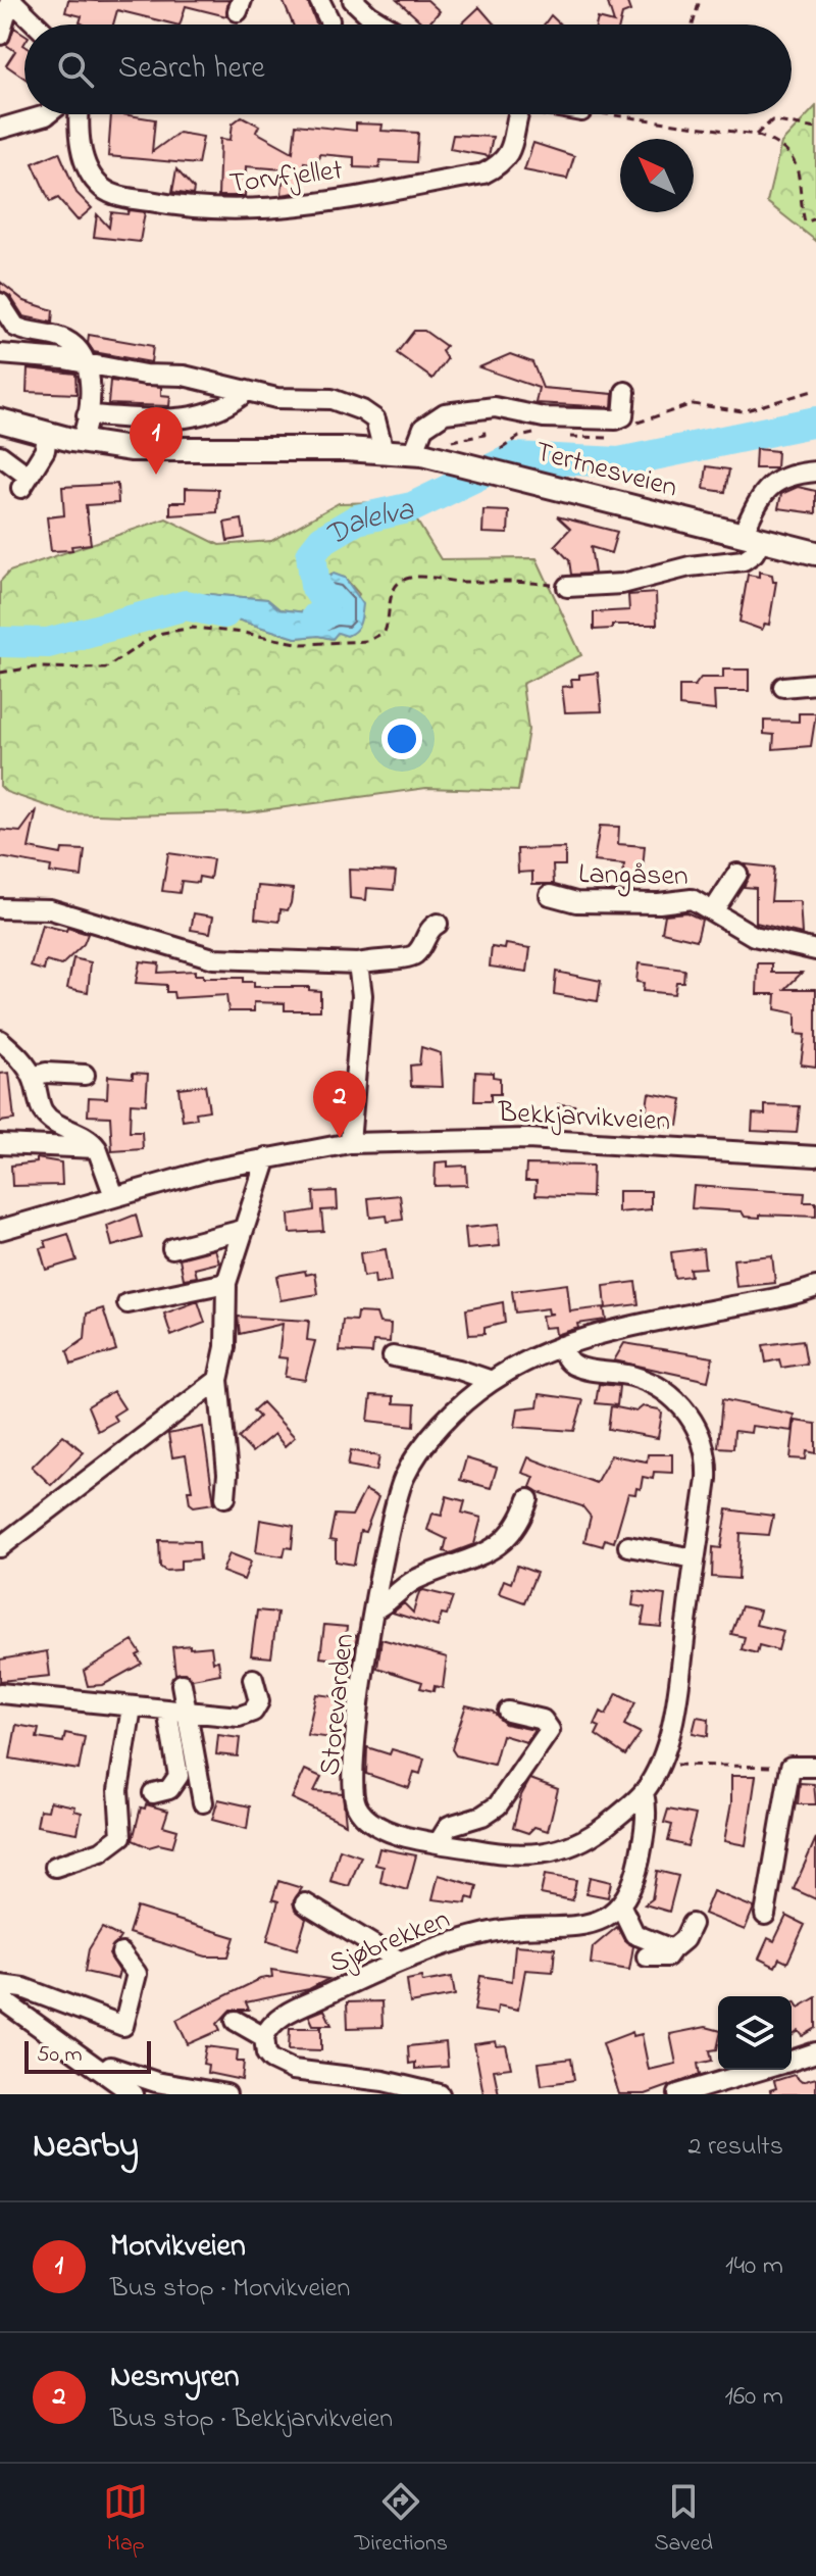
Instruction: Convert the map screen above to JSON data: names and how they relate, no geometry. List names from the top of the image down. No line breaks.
{"streets":{"main road":["Tertnesveien"],"street":["Torvfjellet","Langåsen","Bekkjarvikveien","Storevarden","Sjøbrekken"]},"water":["Dalelva"],"scale_bar":"50 m","north":"top left","page":{"search":"Search here","pins":["1","2"],"scale":"50 m","heading":["Nearby","2 results"],"list":[{"mark":"1","name":"Morvikveien","note":"Bus stop · Morvikveien","value":"140 m"},{"mark":"2","name":"Nesmyren","note":"Bus stop · Bekkjarvikveien","value":"160 m"}],"nav":["Map","Directions","Saved"]}}
